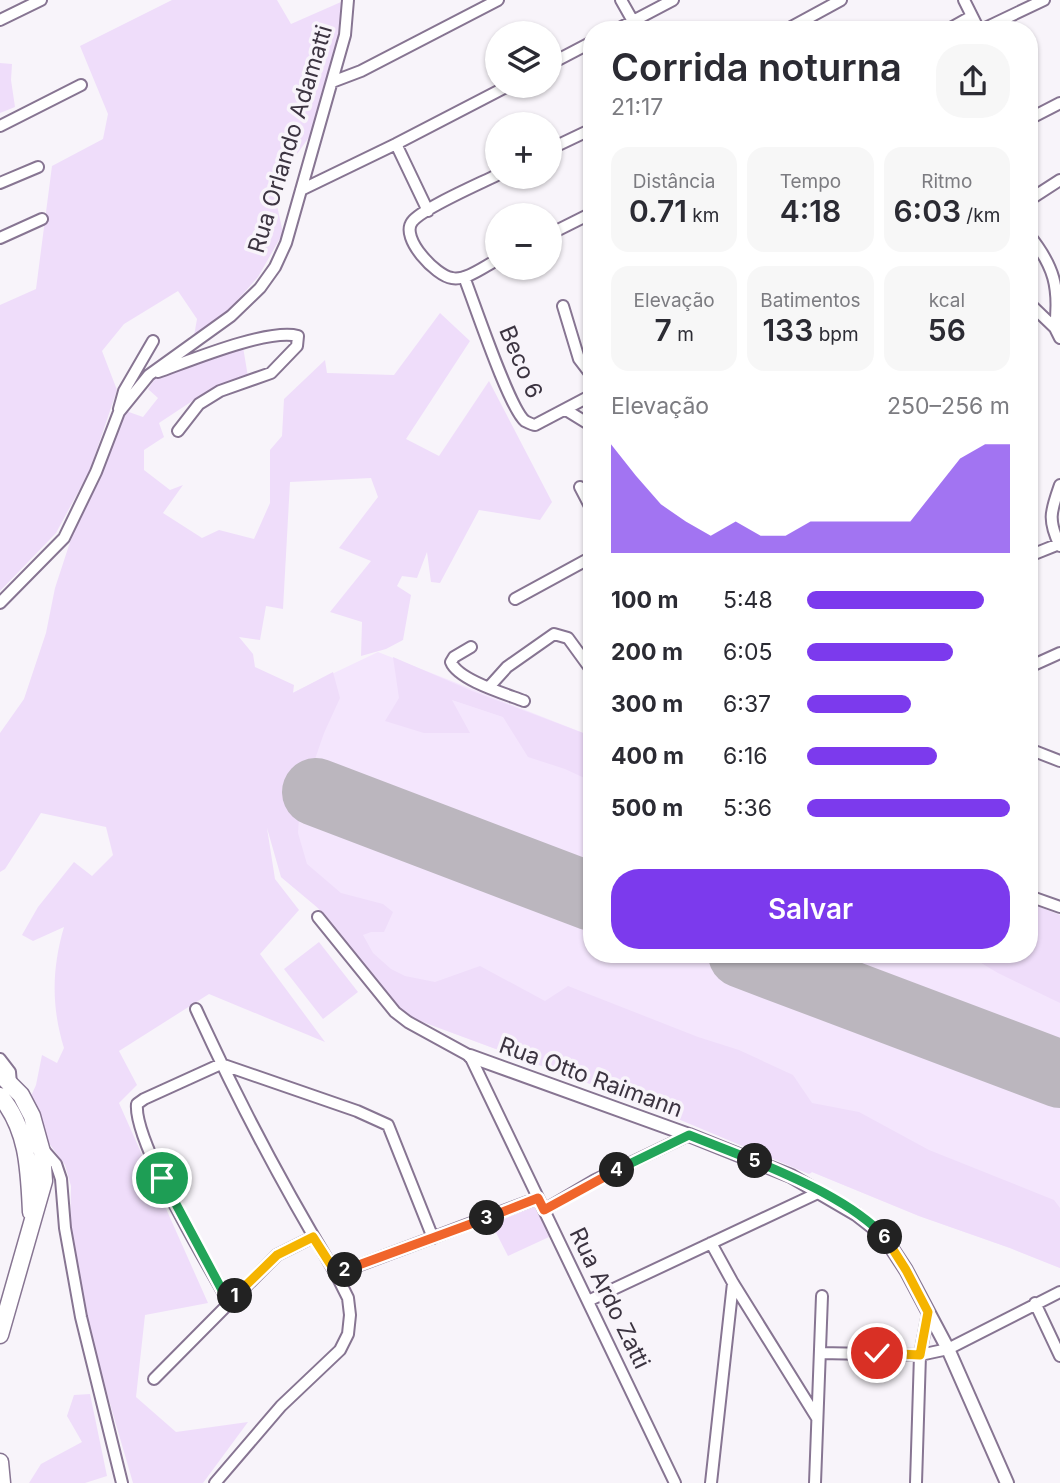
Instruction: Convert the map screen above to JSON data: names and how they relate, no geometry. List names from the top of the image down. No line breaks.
{"streets":{"street":["Rua Orlando Adamatti","Beco 6","Rua Otto Raimann","Rua Ardo Zatti"]},"crossings":[["Rua Otto Raimann","Rua Ardo Zatti"]],"page":{"map_buttons":["+","−"],"heading":["Corrida noturna","21:17"],"stats":[["Distância","0.71 km"],["Tempo","4:18"],["Ritmo","6:03 /km"],["Elevação","7 m"],["Batimentos","133 bpm"],["kcal","56"]],"chart":["Elevação","250–256 m"],"list":[{"name":"100 m","note":"5:48"},{"name":"200 m","note":"6:05"},{"name":"300 m","note":"6:37"},{"name":"400 m","note":"6:16"},{"name":"500 m","note":"5:36"}],"buttons":"Salvar","pins":["5","4","3","6","2","1"]}}
